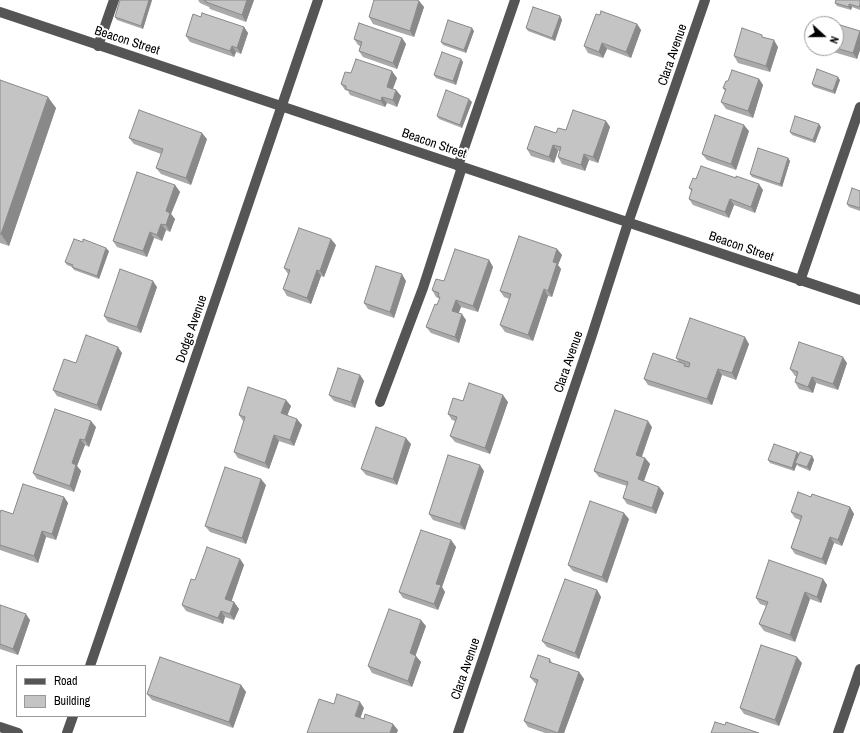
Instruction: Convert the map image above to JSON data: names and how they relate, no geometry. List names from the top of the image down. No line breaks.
{"streets":{"street":["Beacon Street","Clara Avenue","Dodge Avenue"]},"crossings":[["Beacon Street","Clara Avenue"],["Beacon Street","Dodge Avenue"]],"legend":["Road","Building"],"north":"right"}
